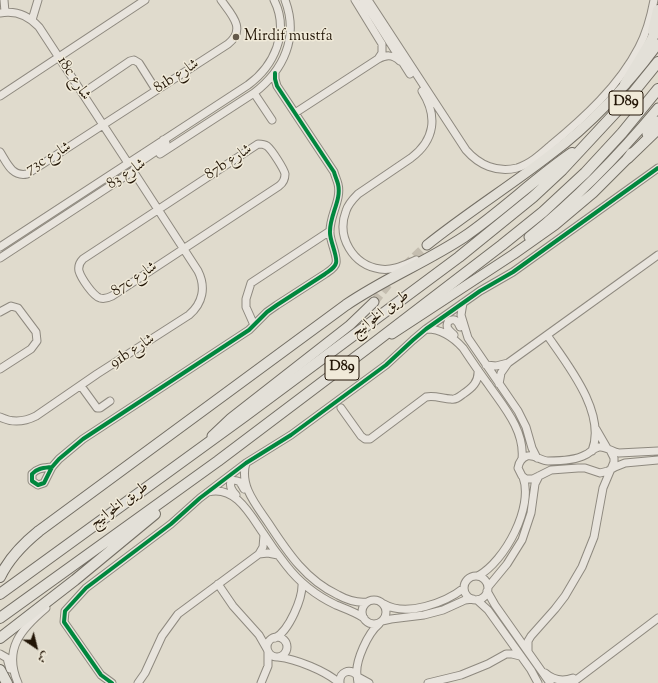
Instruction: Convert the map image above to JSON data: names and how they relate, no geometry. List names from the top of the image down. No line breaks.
{"streets":{"highway":["D89","طريق الخوانيج"],"street":["81b شارع","18c شارع","73c شارع","87b شارع","شارع 83","87c شارع","91b شارع"]},"crossings":[["81b شارع","18c شارع"],["81b شارع","73c شارع"],["18c شارع","73c شارع"],["18c شارع","شارع 83"],["87b شارع","87c شارع"],["87b شارع","91b شارع"],["87c شارع","91b شارع"]],"places":["Mirdif mustfa"],"north":"bottom right"}
